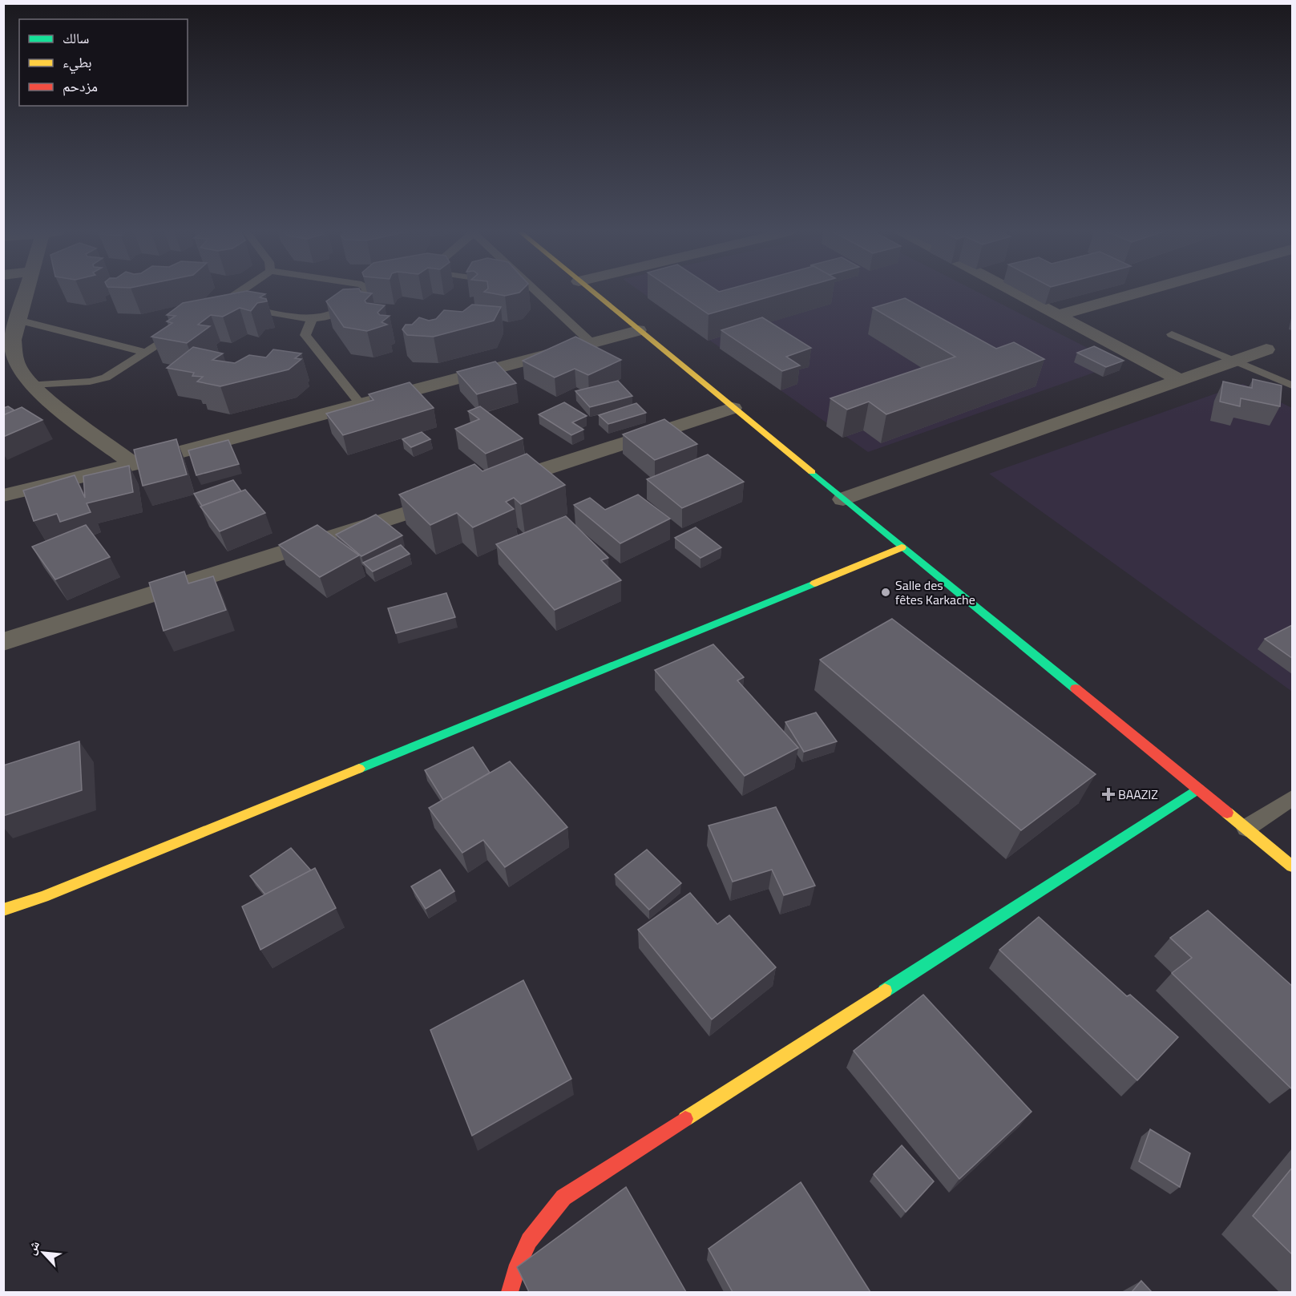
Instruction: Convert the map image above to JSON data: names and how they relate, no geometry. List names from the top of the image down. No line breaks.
{"places":{"other":["Salle des fêtes Karkache"],"health":["BAAZIZ"]},"legend":["سالك","بطيء","مزدحم"],"north":"top left"}
